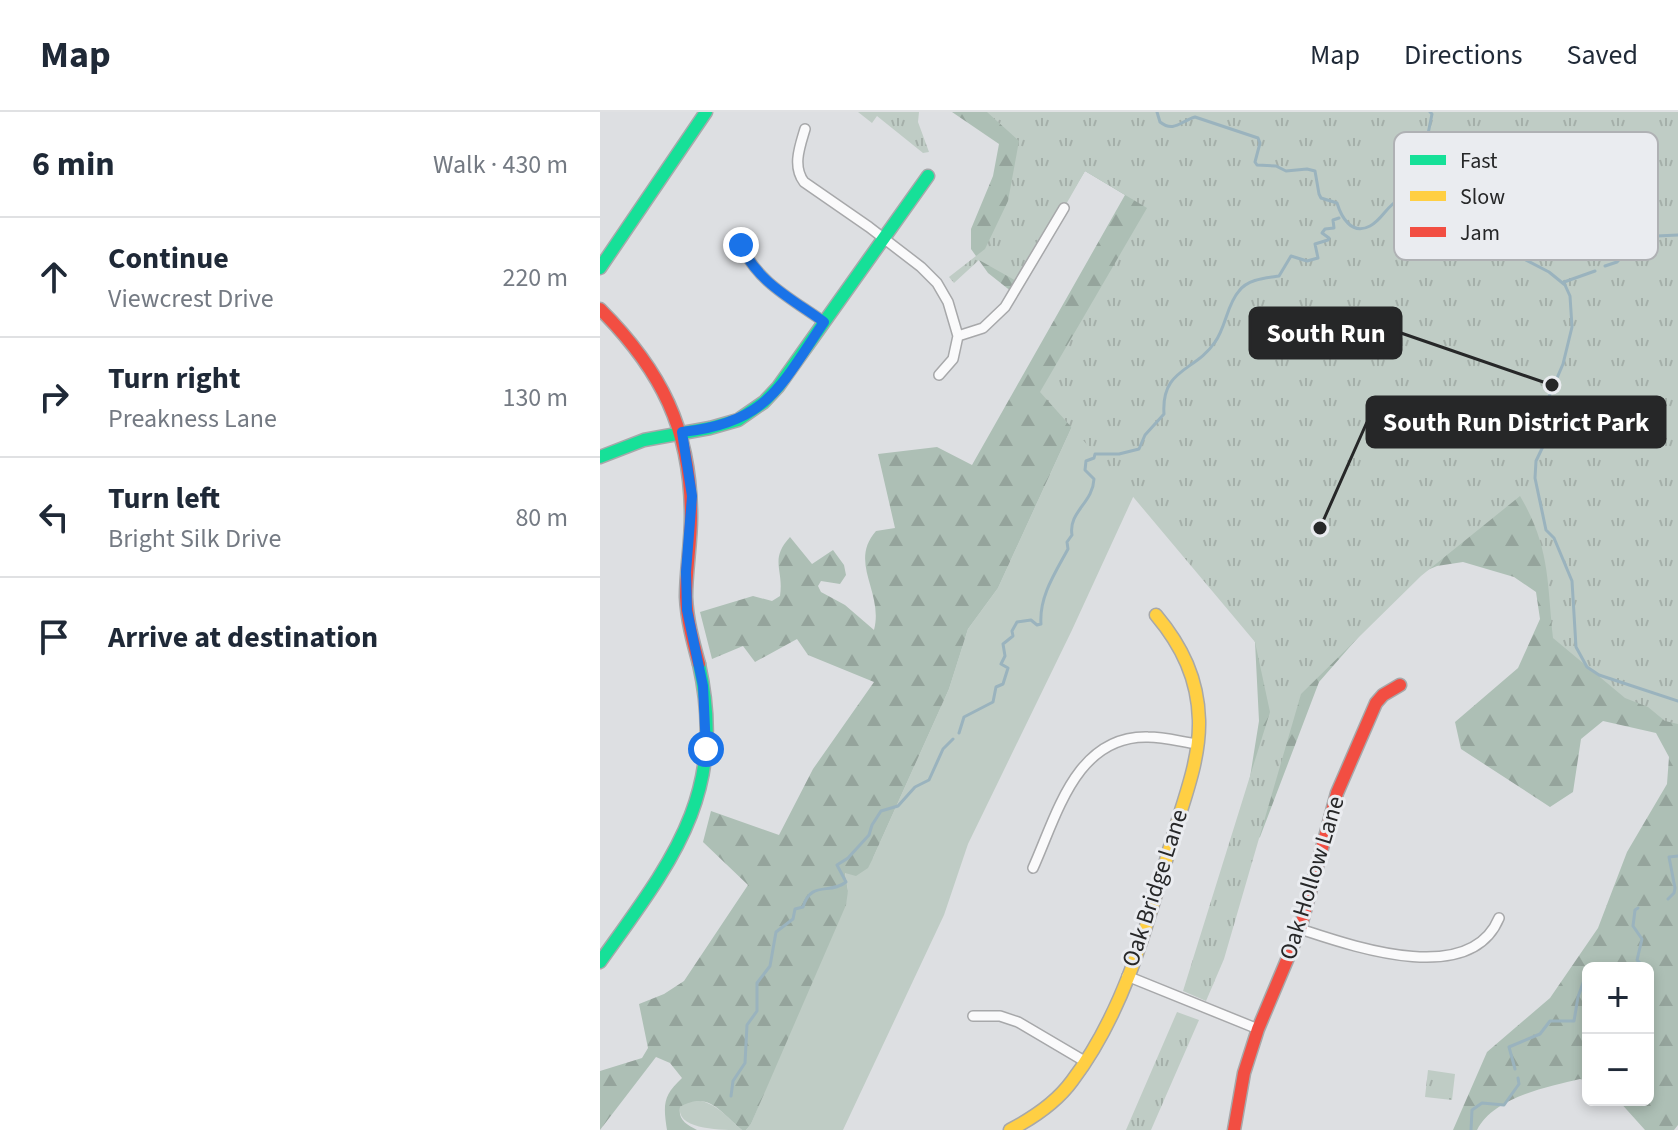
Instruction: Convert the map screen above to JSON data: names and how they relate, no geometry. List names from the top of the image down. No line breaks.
{"streets":{"street":["Oak Hollow Lane","Oak Bridge Lane"]},"places":["South Run","South Run District Park"],"legend":["Fast","Slow","Jam"],"page":{"header":"Map","nav":["Map","Directions","Saved"],"heading":["6 min","Walk · 430 m"],"list":[["Continue","Viewcrest Drive","220 m"],["Turn right","Preakness Lane","130 m"],["Turn left","Bright Silk Drive","80 m"],"Arrive at destination"],"map_buttons":["+","−"]}}
